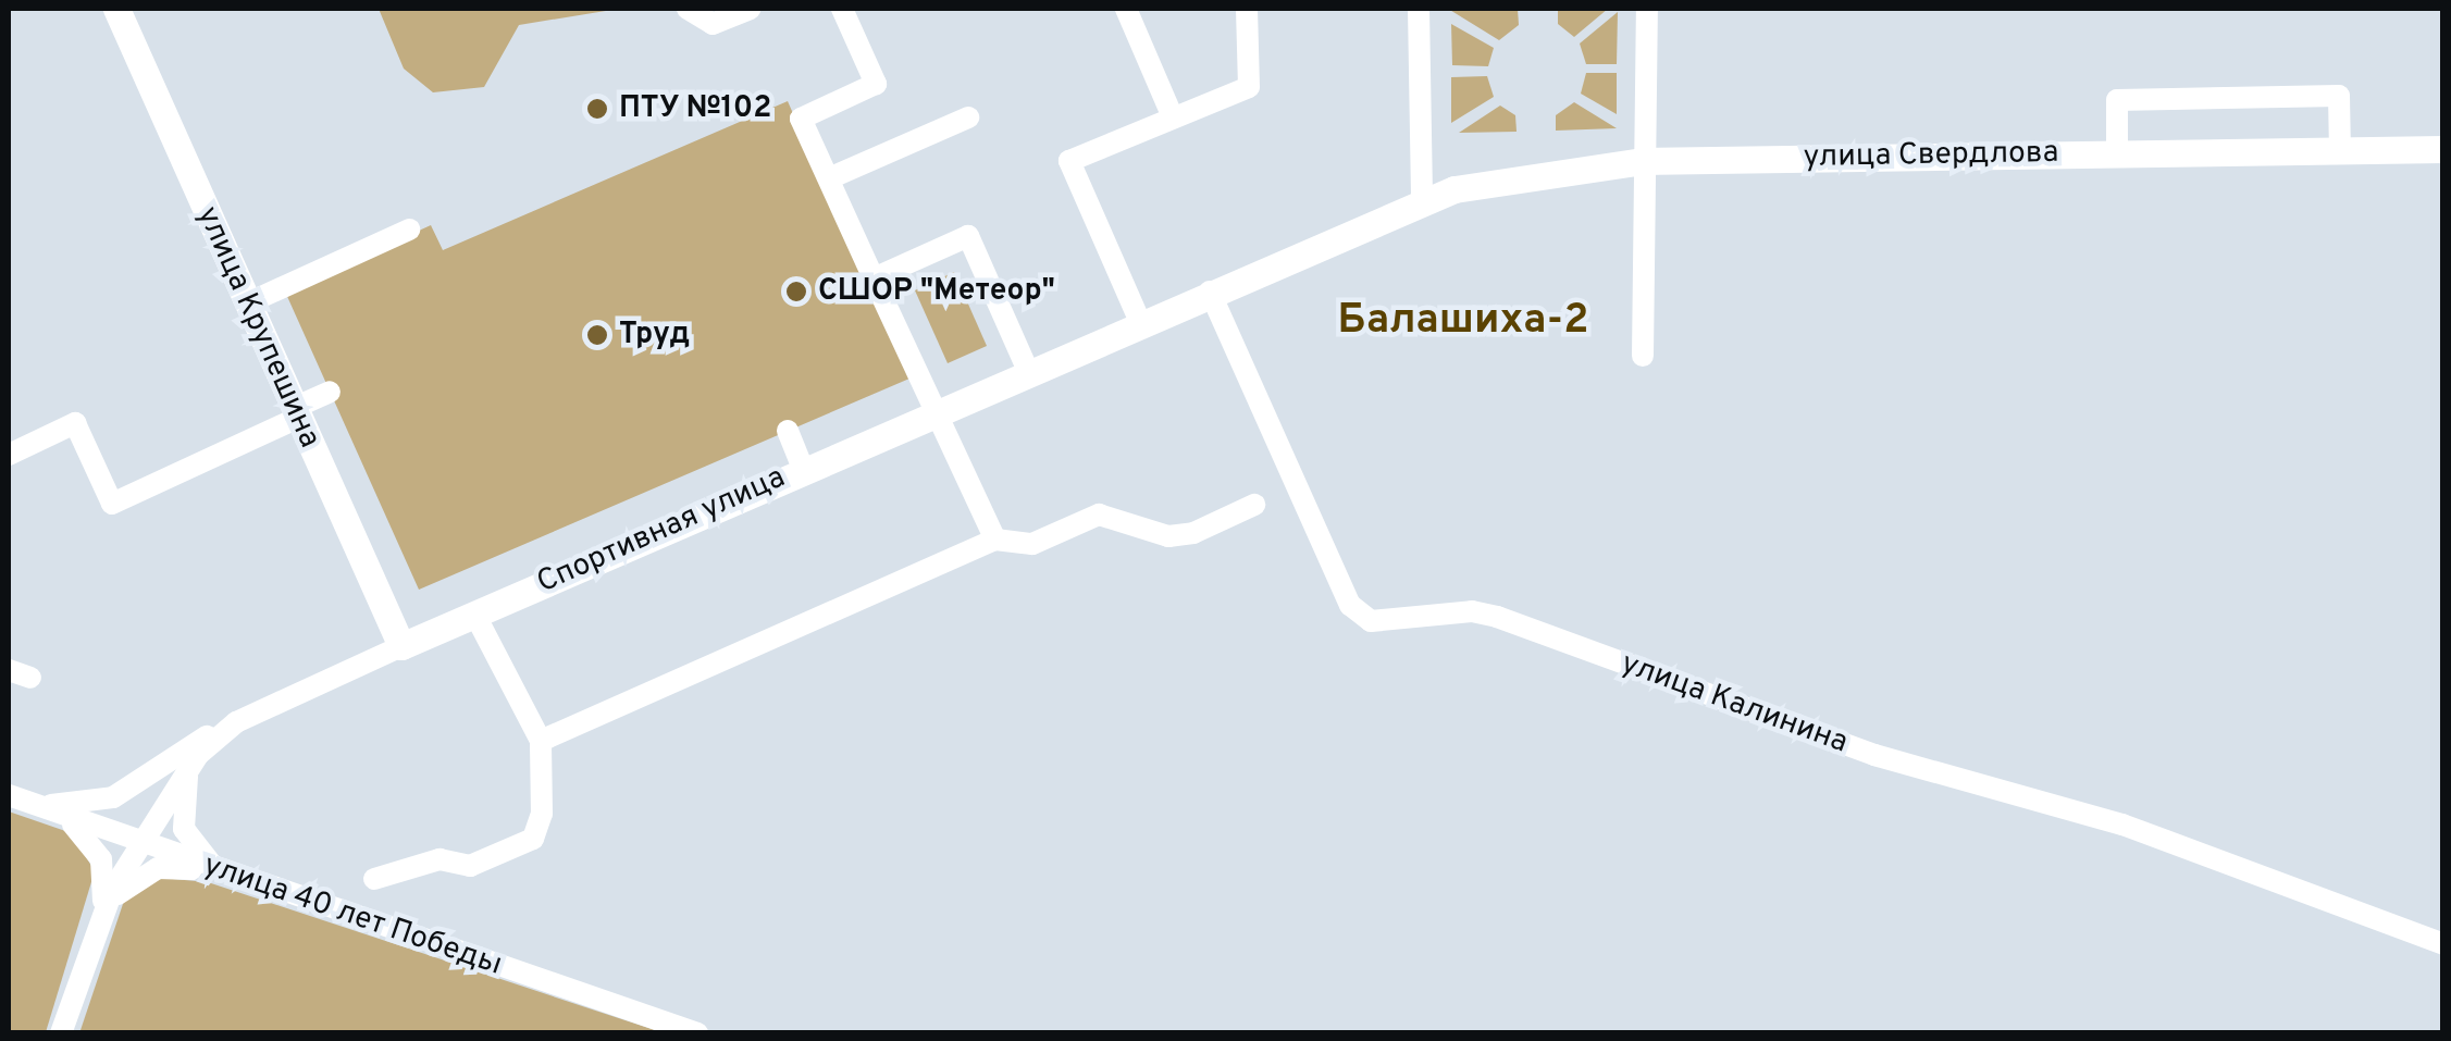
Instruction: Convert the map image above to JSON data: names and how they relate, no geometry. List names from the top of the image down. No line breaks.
{"streets":{"main road":["улица Свердлова","улица Крупешина","Спортивная улица"],"street":["улица Калинина","улица 40 лет Победы"]},"crossings":[["улица Свердлова","Спортивная улица"],["улица Крупешина","Спортивная улица"],["Спортивная улица","улица Калинина"],["Спортивная улица","улица 40 лет Победы"]],"districts":["Балашиха-2"],"places":["ПТУ №102","СШОР \"Метеор\"","Труд"]}
